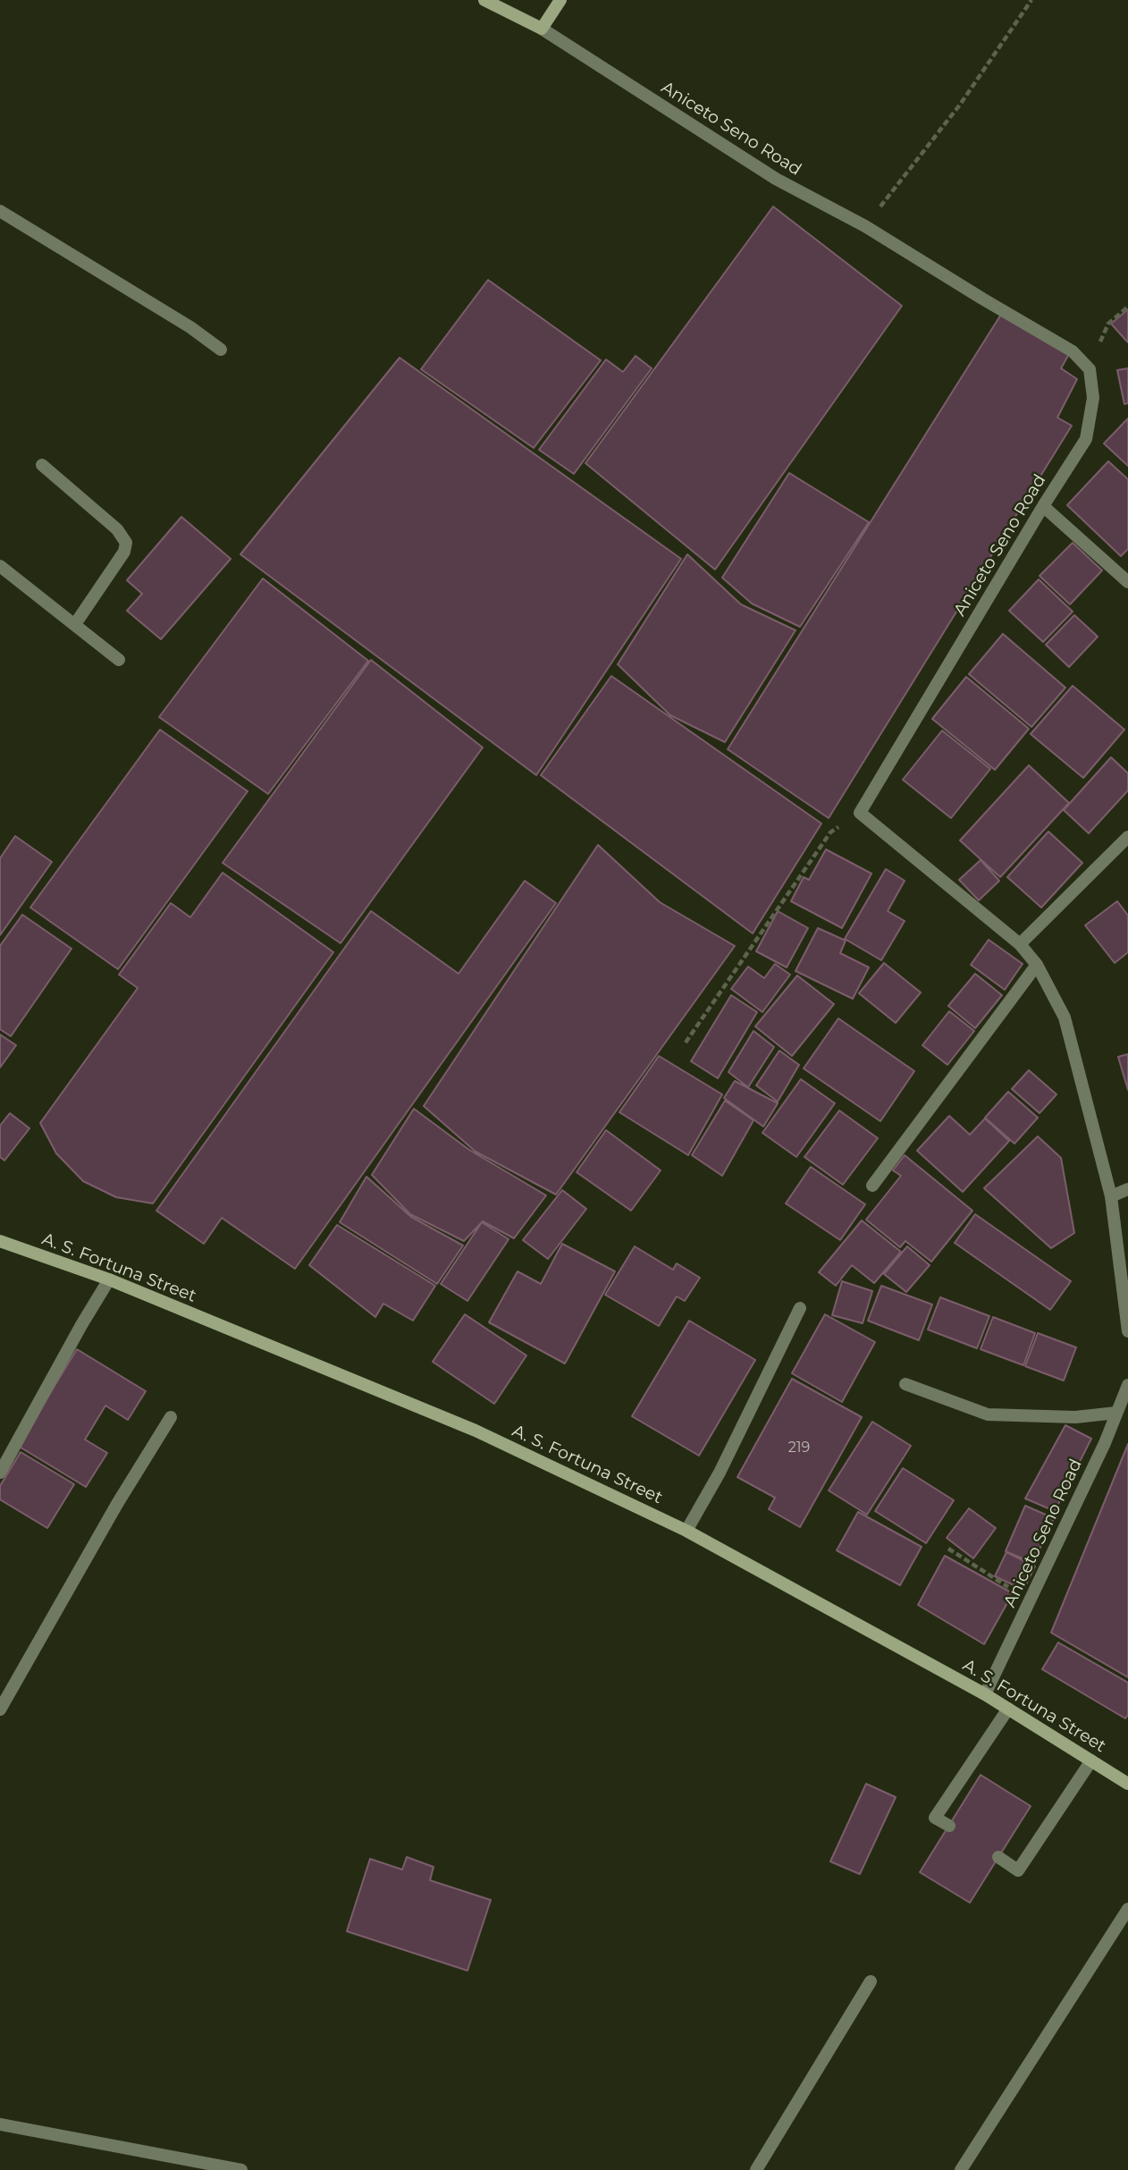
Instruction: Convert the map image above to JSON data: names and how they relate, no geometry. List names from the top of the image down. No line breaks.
{"streets":{"main road":["Aniceto Seno Road","A. S. Fortuna Street"]},"crossings":[["Aniceto Seno Road","A. S. Fortuna Street"]],"house_numbers":["219"]}
